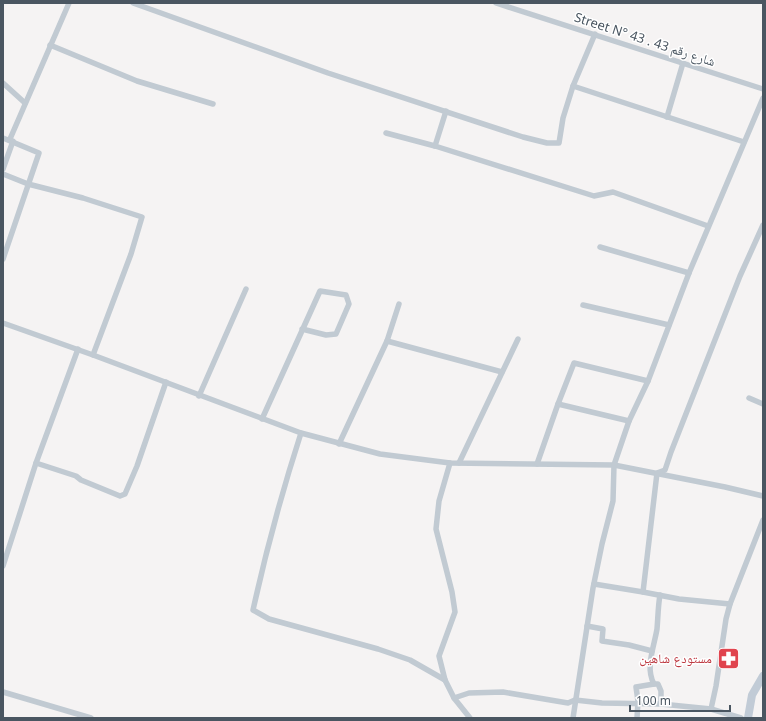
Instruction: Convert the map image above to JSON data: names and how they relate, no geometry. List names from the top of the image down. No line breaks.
{"streets":{"street":["Street N° 43 . شارع رقم 43"]},"places":{"pharmacy":["مستودع شاهين"]},"scale_bar":"100 m"}
